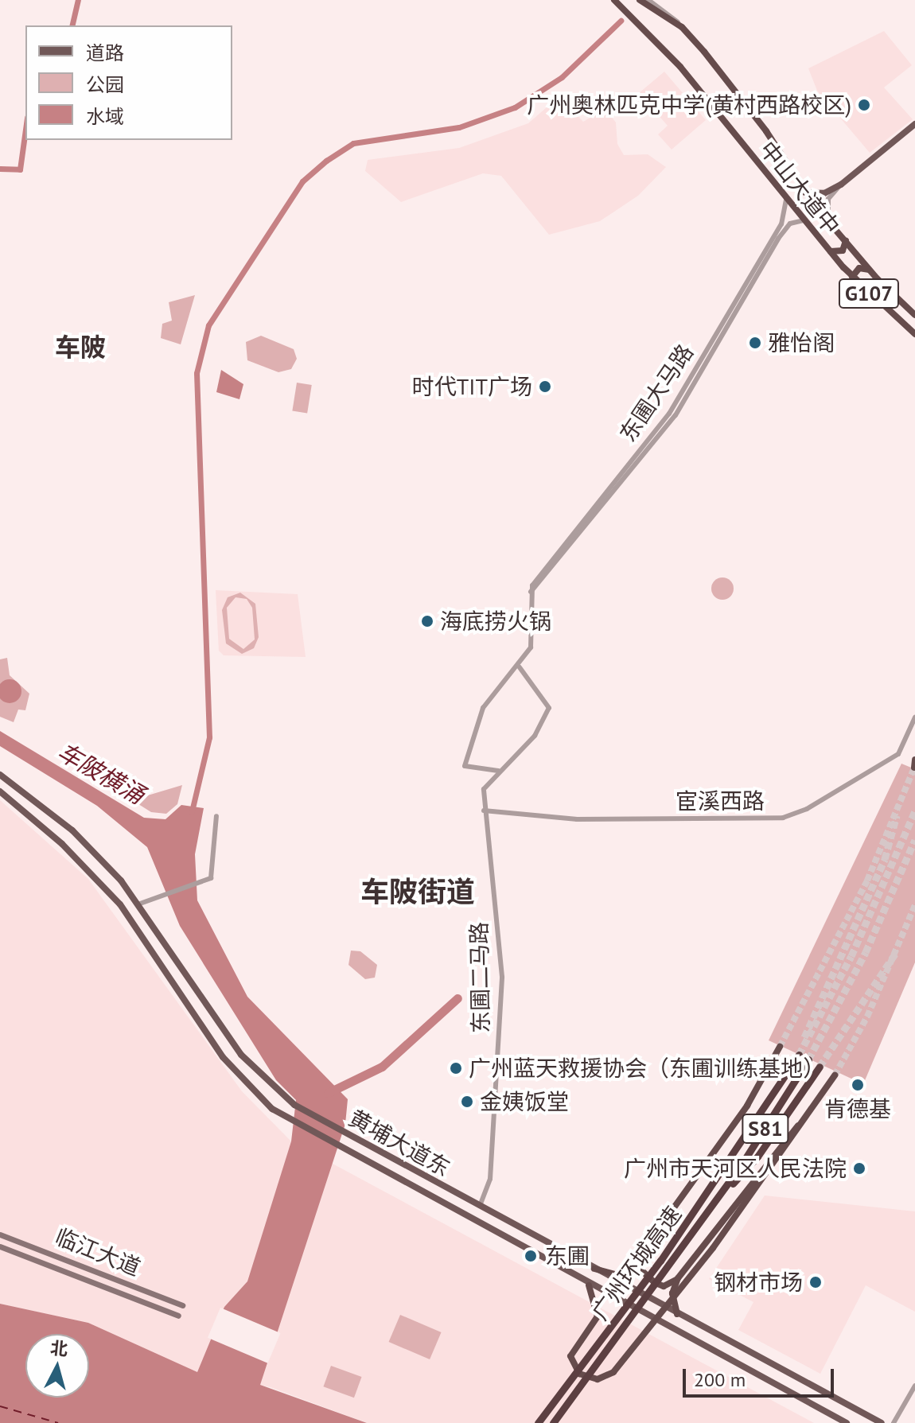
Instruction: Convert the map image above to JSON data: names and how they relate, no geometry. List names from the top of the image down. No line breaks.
{"streets":{"highway":["中山大道中","G107","S81","广州环城高速"],"main road":["黄埔大道东","临江大道"],"street":["东圃大马路","宦溪西路","东圃二马路"]},"crossings":[["中山大道中","东圃大马路"],["东圃大马路","东圃二马路"],["宦溪西路","东圃二马路"],["东圃二马路","黄埔大道东"]],"districts":["车陂","车陂街道"],"water":["车陂横涌"],"places":["广州奥林匹克中学(黄村西路校区)","雅怡阁","时代TIT广场","海底捞火锅","广州蓝天救援协会（东圃训练基地）","肯德基","金姨饭堂","广州市天河区人民法院","东圃","钢材市场"],"legend":["道路","公园","水域"],"scale_bar":"200 m","north":"top"}
